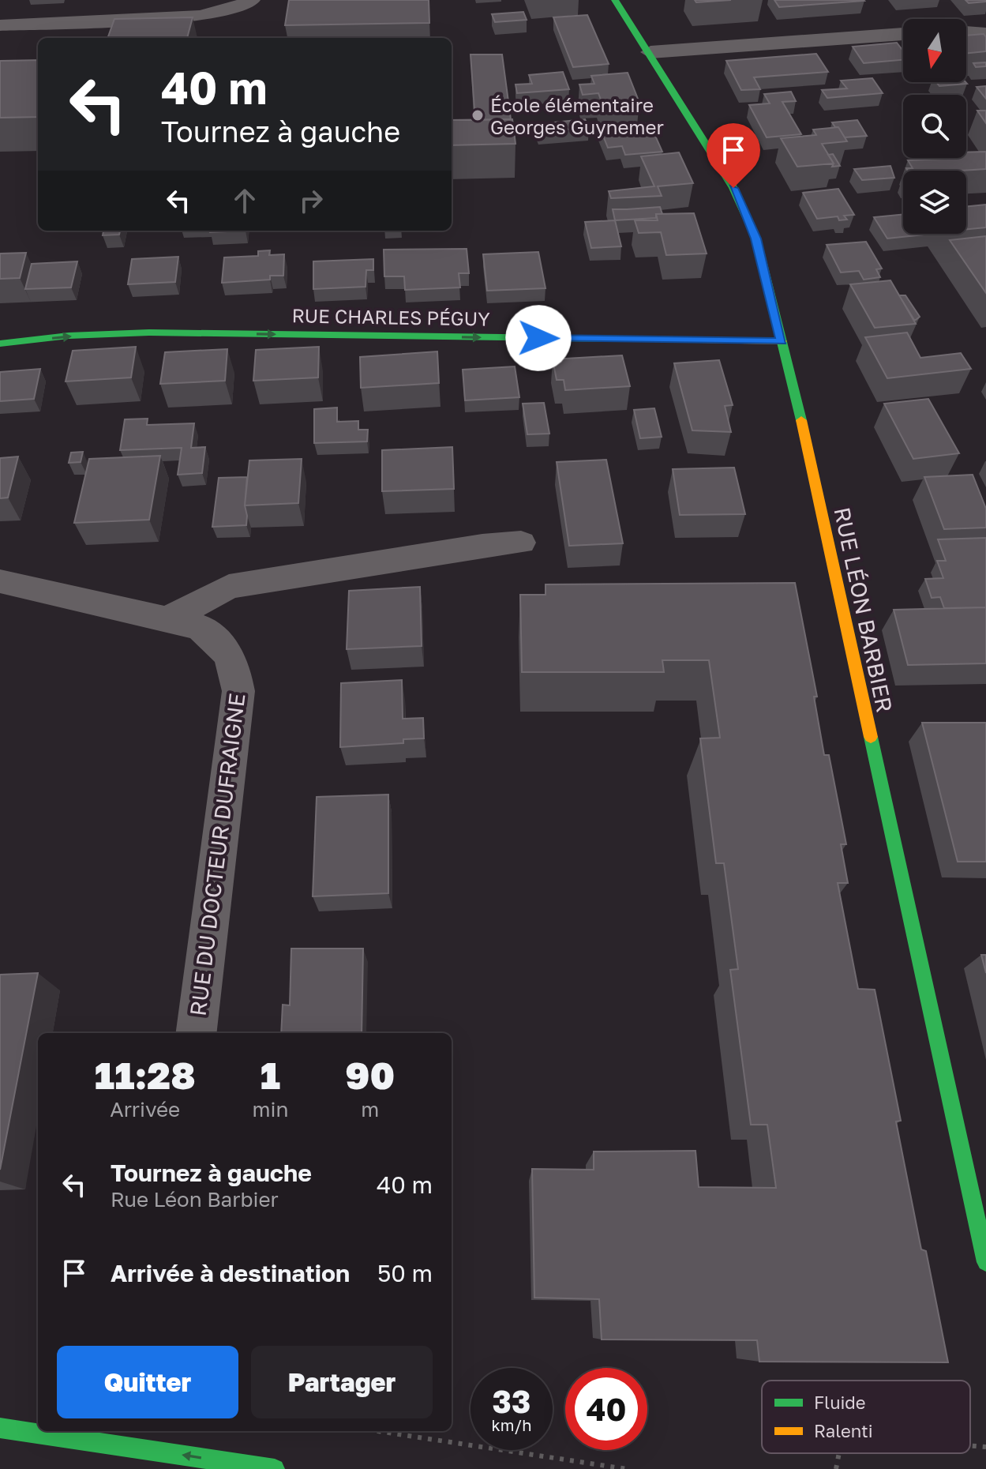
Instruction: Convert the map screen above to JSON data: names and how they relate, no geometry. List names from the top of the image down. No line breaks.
{"streets":{"street":["RUE CHARLES PÉGUY","RUE LÉON BARBIER","RUE DU DOCTEUR DUFRAIGNE"]},"crossings":[["RUE CHARLES PÉGUY","RUE LÉON BARBIER"]],"one_way":["RUE CHARLES PÉGUY"],"places":["École élémentaire Georges Guynemer"],"legend":["Fluide","Ralenti"],"north":"bottom","page":{"turn":["40 m","Tournez à gauche"],"eta":["11:28","Arrivée","1","min","90","m"],"list":[{"name":"Tournez à gauche","note":"Rue Léon Barbier","value":"40 m"},{"name":"Arrivée à destination","value":"50 m"}],"buttons":["Quitter","Partager"],"speed":"33 km/h","limit":"40"}}
